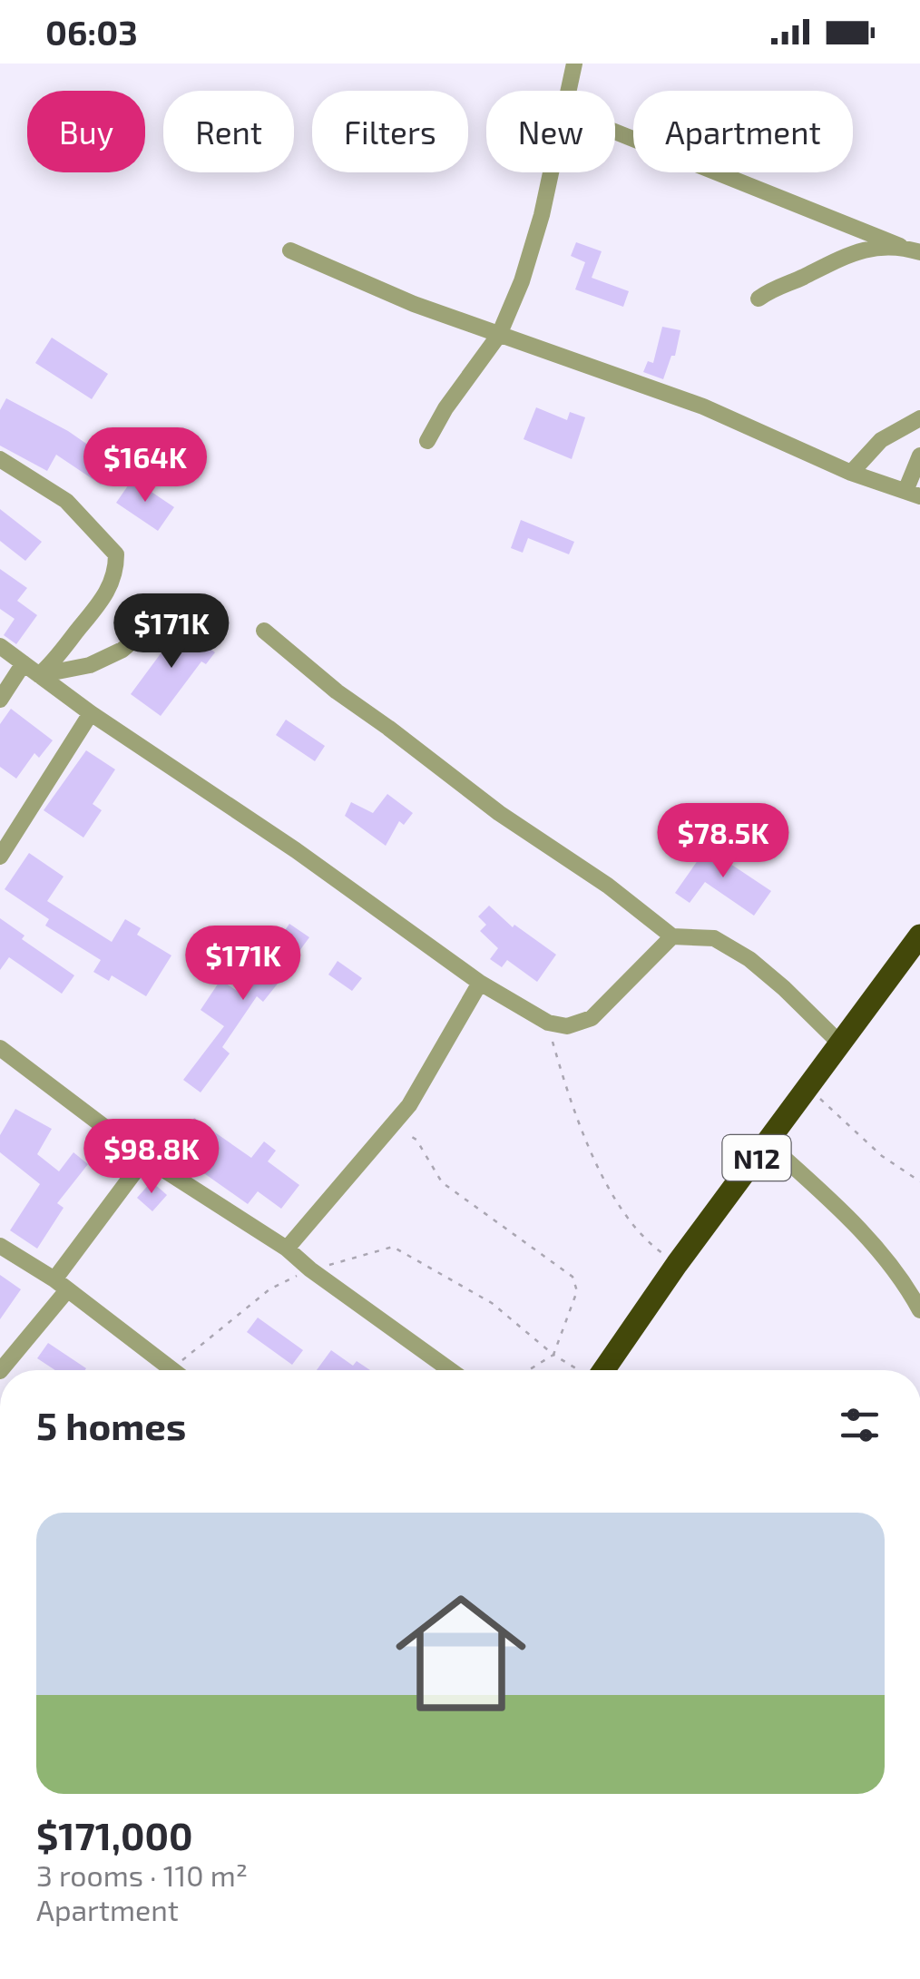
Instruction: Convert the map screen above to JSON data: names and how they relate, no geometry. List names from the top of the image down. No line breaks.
{"streets":{"highway":["N12"]},"page":{"status":"06:03","chip":["Buy","Rent","Filters","New","Apartment"],"price":["$164K","$171K","$78.5K","$171K","$98.8K"],"heading":"5 homes","list":[{"name":"$171,000","note":"3 rooms · 110 m² · Apartment"}]}}
